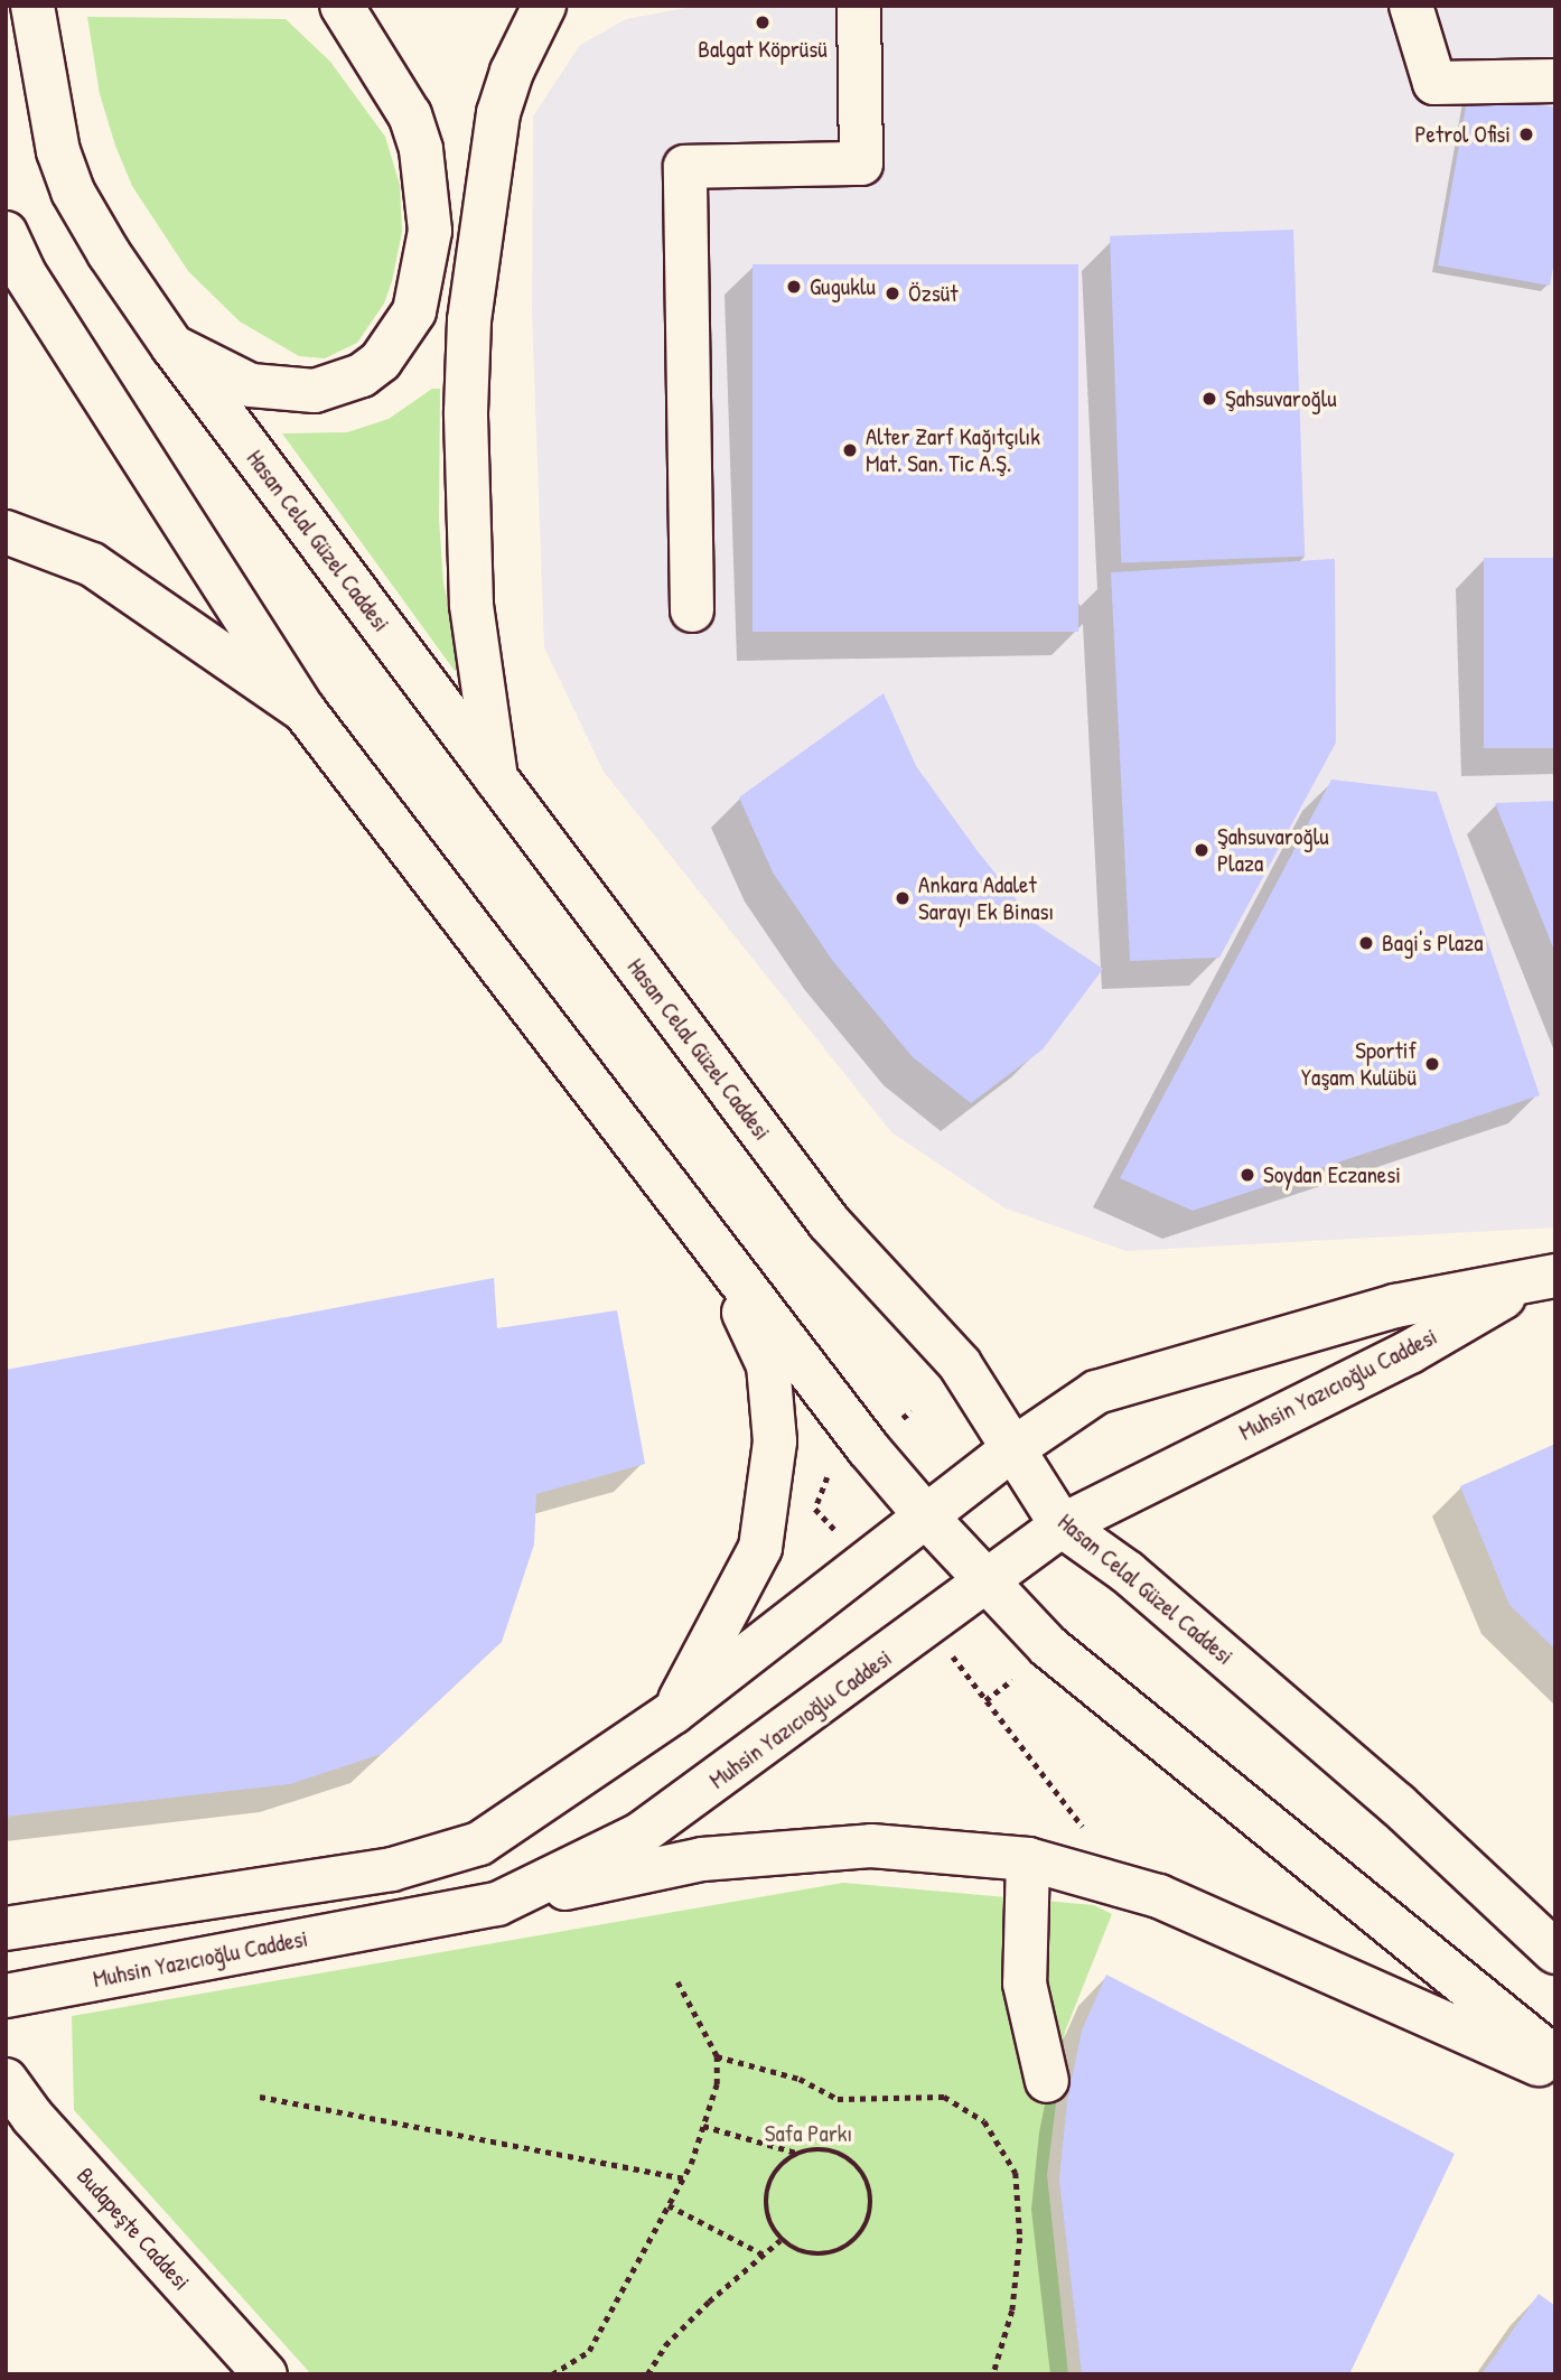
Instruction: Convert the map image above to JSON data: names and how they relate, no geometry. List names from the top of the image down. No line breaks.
{"streets":{"main road":["Hasan Celal Güzel Caddesi","Muhsin Yazıcıoğlu Caddesi","Budapeşte Caddesi"]},"crossings":[["Hasan Celal Güzel Caddesi","Muhsin Yazıcıoğlu Caddesi"]],"parks":["Safa Parkı"],"places":["Balgat Köprüsü","Petrol Ofisi","Guguklu","Özsüt","Şahsuvaroğlu","Alter Zarf Kağıtçılık Mat. San. Tic A.Ş.","Şahsuvaroğlu Plaza","Ankara Adalet Sarayı Ek Binası","Bagi's Plaza","Sportif Yaşam Kulübü","Soydan Eczanesi"]}
